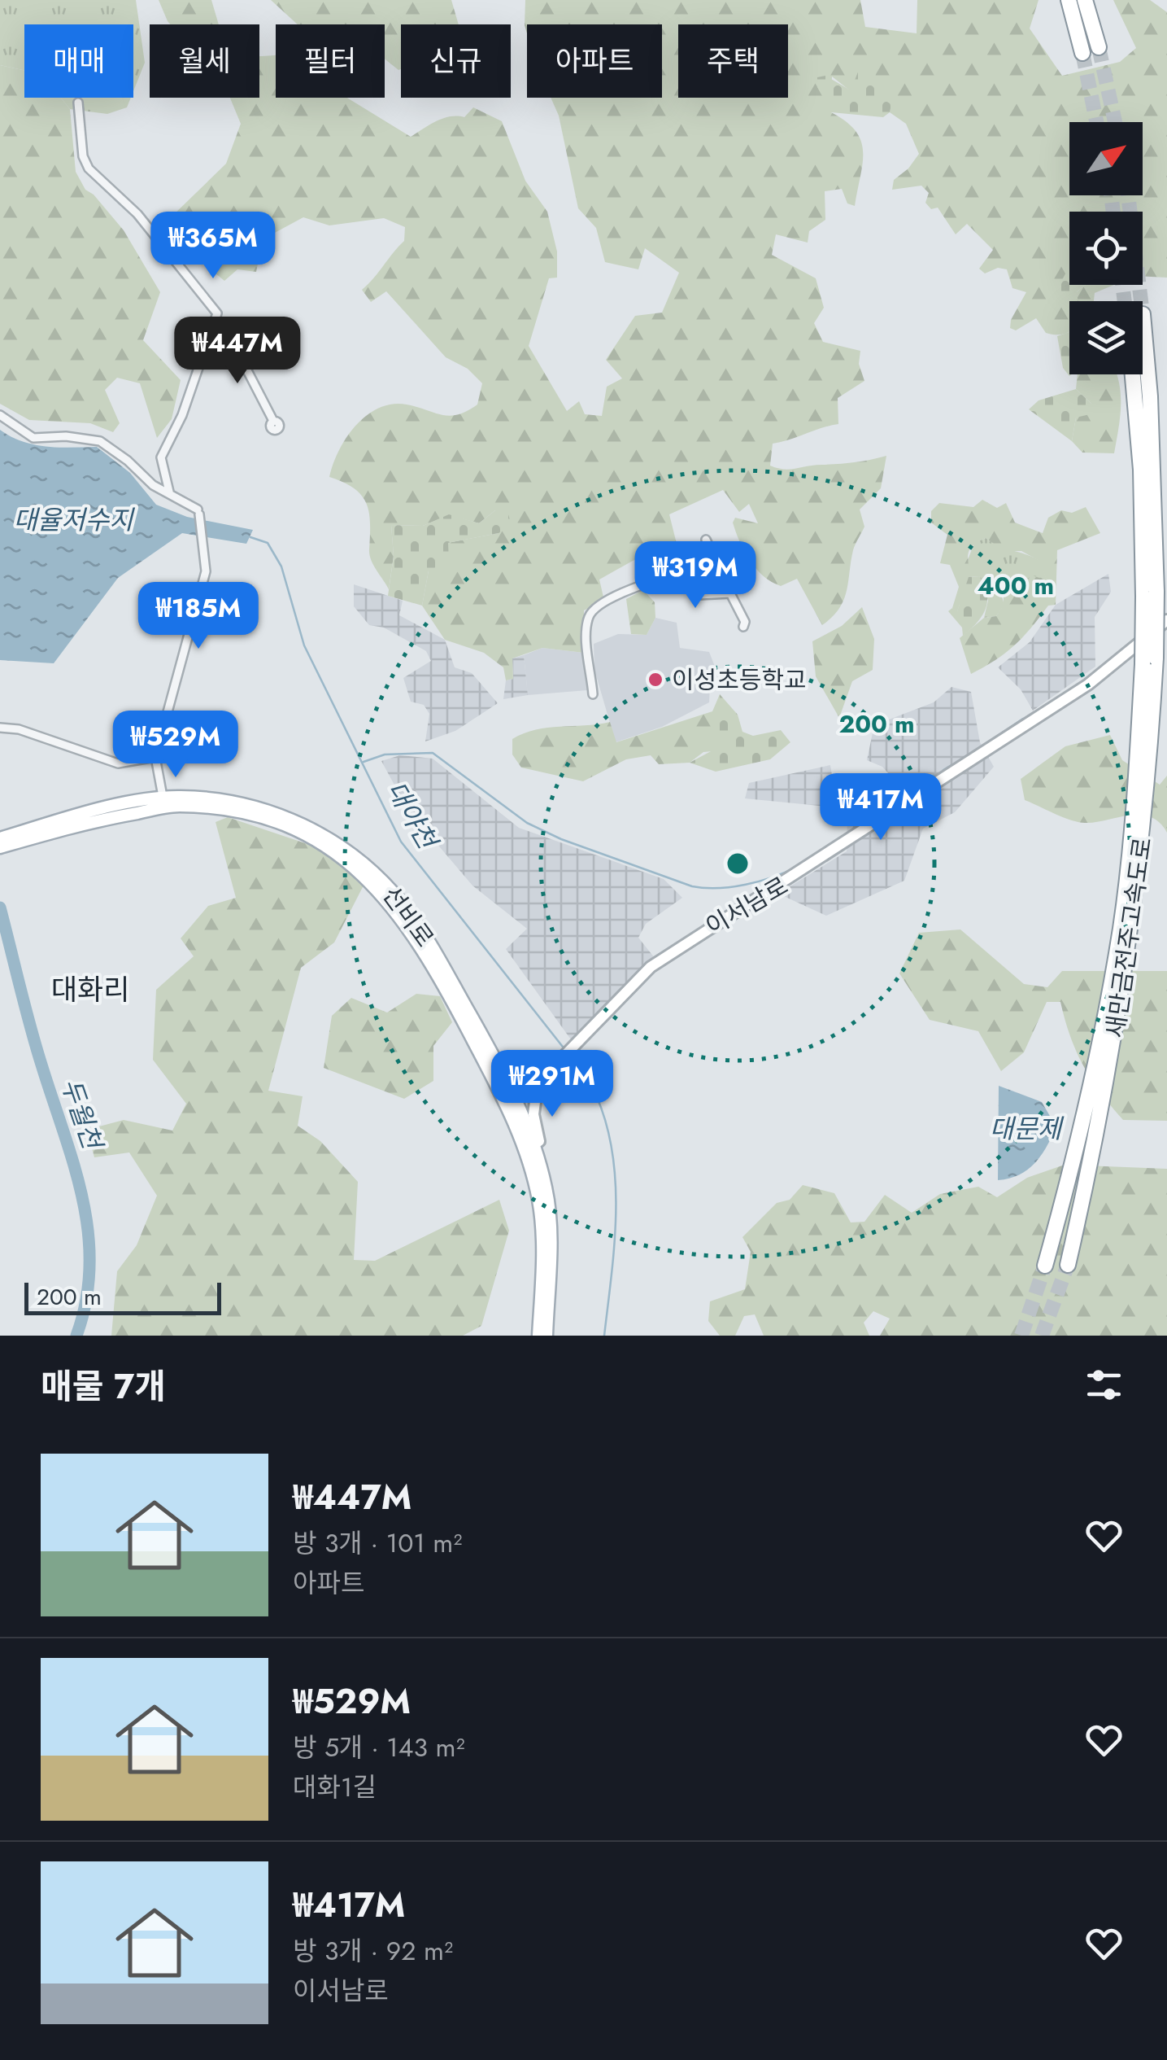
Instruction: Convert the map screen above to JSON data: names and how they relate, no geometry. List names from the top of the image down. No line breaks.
{"streets":{"highway":["새만금전주고속도로"],"main road":["이서남로","선비로"]},"crossings":[["이서남로","선비로"]],"districts":["대화리"],"water":["대율저수지","대야천","두월천","대문제"],"places":["이성초등학교"],"scale_bar":"200 m","north":"top right","page":{"chip":["매매","월세","필터","신규","아파트","주택"],"price":["₩365M","₩447M","₩319M","₩185M","₩529M","₩417M","₩291M"],"scale":"200 m","heading":"매물 7개","list":[{"name":"₩447M","note":"방 3개 · 101 m² · 아파트"},{"name":"₩529M","note":"방 5개 · 143 m² · 대화1길"},{"name":"₩417M","note":"방 3개 · 92 m² · 이서남로"}]},"rings":["400 m","200 m"]}
